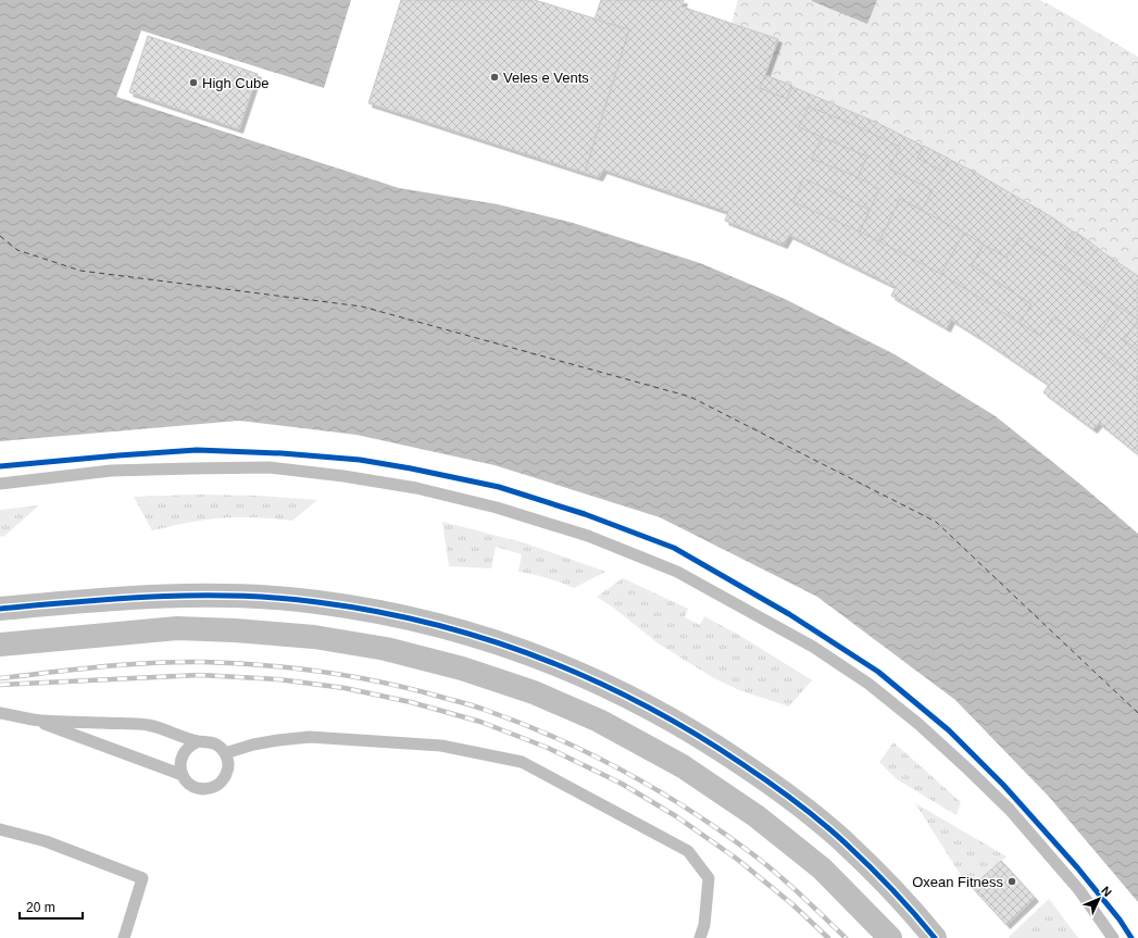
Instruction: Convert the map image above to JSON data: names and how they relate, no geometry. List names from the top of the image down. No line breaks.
{"places":["Veles e Vents","High Cube","Oxean Fitness"],"scale_bar":"20 m","north":"top right"}
